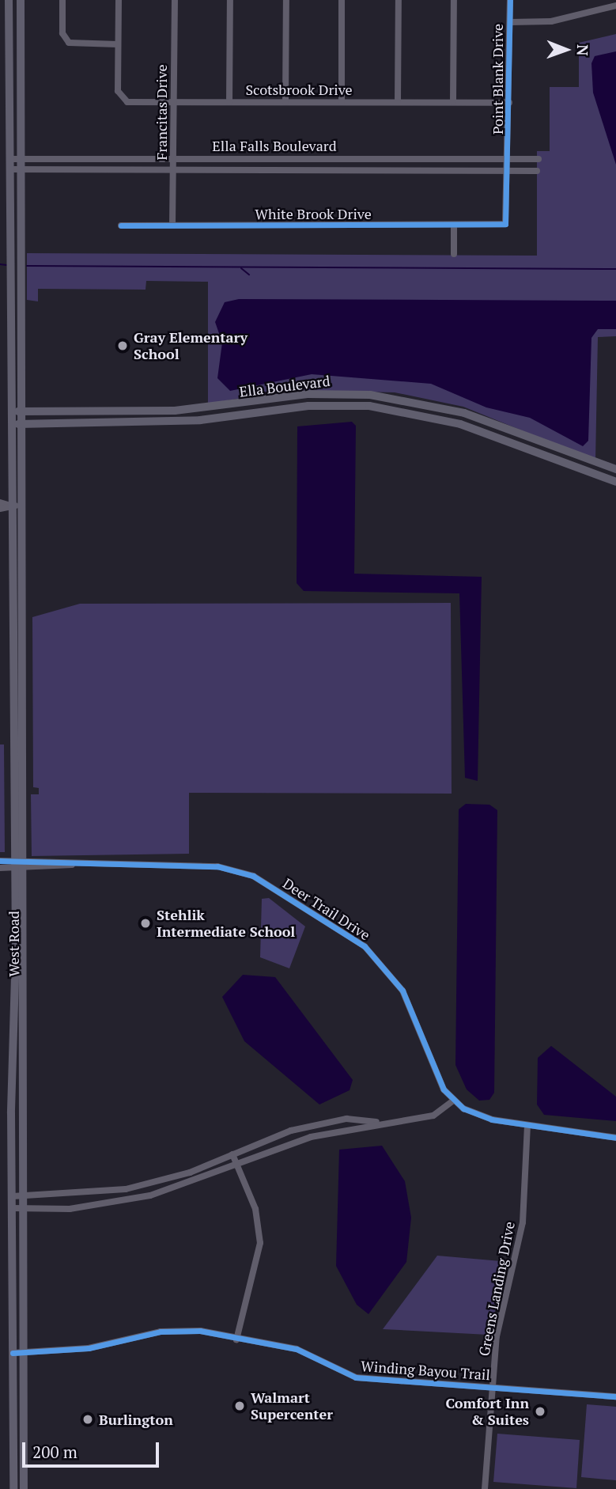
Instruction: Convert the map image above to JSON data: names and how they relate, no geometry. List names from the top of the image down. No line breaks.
{"streets":{"main road":["Ella Boulevard","West Road"],"street":["Point Blank Drive","Scotsbrook Drive","Francitas Drive","Ella Falls Boulevard","White Brook Drive","Deer Trail Drive","Greens Landing Drive","Winding Bayou Trail"]},"crossings":[["Point Blank Drive","Scotsbrook Drive"],["Point Blank Drive","Ella Falls Boulevard"],["Point Blank Drive","White Brook Drive"],["Scotsbrook Drive","Francitas Drive"],["Francitas Drive","Ella Falls Boulevard"],["Francitas Drive","White Brook Drive"],["Ella Falls Boulevard","West Road"],["Ella Boulevard","West Road"],["Deer Trail Drive","West Road"],["Deer Trail Drive","Greens Landing Drive"],["West Road","Winding Bayou Trail"],["Greens Landing Drive","Winding Bayou Trail"]],"places":["Gray Elementary School","Stehlik Intermediate School","Walmart Supercenter","Comfort Inn & Suites","Burlington"],"scale_bar":"200 m","north":"right"}
